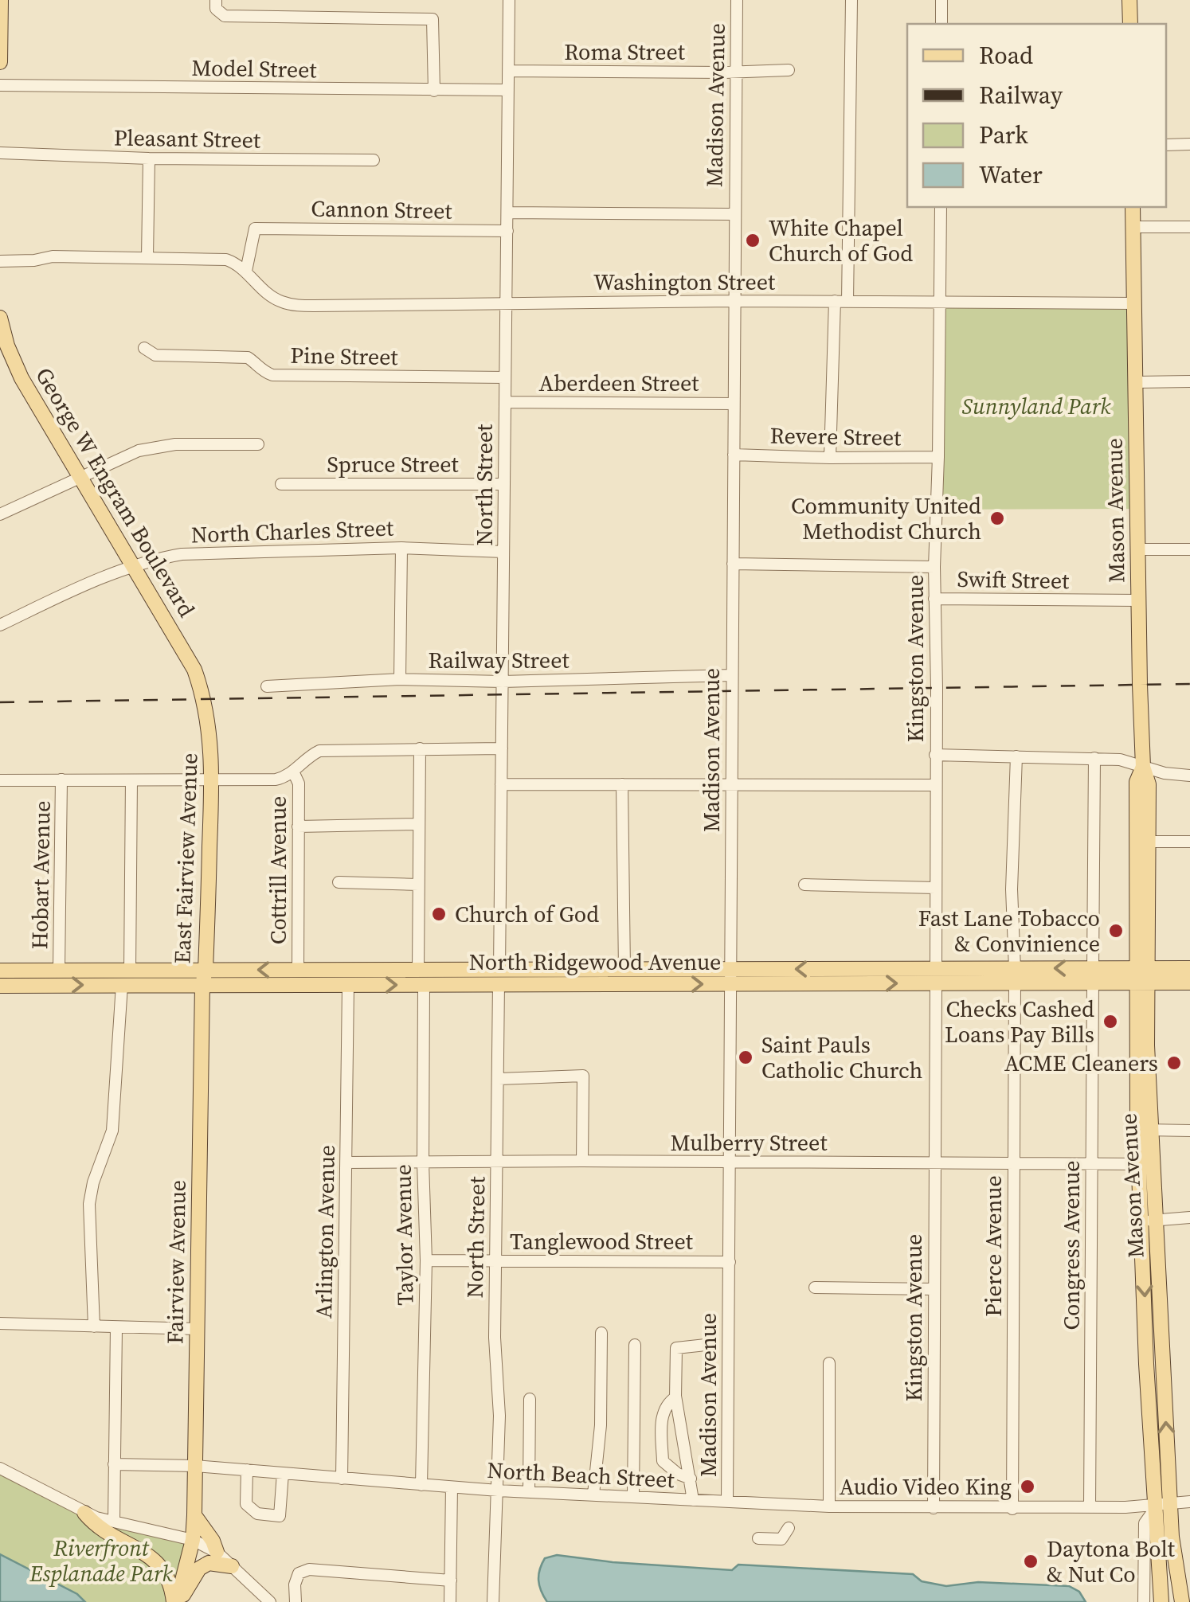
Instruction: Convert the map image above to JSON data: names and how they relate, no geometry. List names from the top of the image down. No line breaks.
{"streets":{"main road":["George W Engram Boulevard","Mason Avenue","East Fairview Avenue","North Ridgewood Avenue","Fairview Avenue"],"street":["Roma Street","Model Street","Madison Avenue","Pleasant Street","Cannon Street","Washington Street","Pine Street","Aberdeen Street","Revere Street","Spruce Street","North Street","North Charles Street","Swift Street","Kingston Avenue","Railway Street","Cottrill Avenue","Hobart Avenue","Mulberry Street","Arlington Avenue","Taylor Avenue","Tanglewood Street","Congress Avenue","Pierce Avenue","North Beach Street"]},"crossings":[["Roma Street","Madison Avenue"],["Roma Street","North Street"],["Model Street","North Street"],["Madison Avenue","Washington Street"],["Madison Avenue","Aberdeen Street"],["Madison Avenue","Revere Street"],["Madison Avenue","Railway Street"],["Madison Avenue","North Ridgewood Avenue"],["Madison Avenue","Mulberry Street"],["Madison Avenue","Tanglewood Street"],["Madison Avenue","North Beach Street"],["Cannon Street","Washington Street"],["Cannon Street","North Street"],["Washington Street","North Street"],["Washington Street","Mason Avenue"],["Washington Street","Kingston Avenue"],["Pine Street","North Street"],["Aberdeen Street","North Street"],["Revere Street","Kingston Avenue"],["Spruce Street","North Street"],["North Street","North Charles Street"],["North Street","Railway Street"],["North Street","North Ridgewood Avenue"],["North Street","Mulberry Street"],["North Street","Tanglewood Street"],["North Street","North Beach Street"],["George W Engram Boulevard","North Charles Street"],["George W Engram Boulevard","East Fairview Avenue"],["Mason Avenue","Swift Street"],["Mason Avenue","North Ridgewood Avenue"],["Mason Avenue","Mulberry Street"],["Mason Avenue","North Beach Street"],["Swift Street","Kingston Avenue"],["Kingston Avenue","North Ridgewood Avenue"],["Kingston Avenue","Mulberry Street"],["Kingston Avenue","North Beach Street"],["East Fairview Avenue","North Ridgewood Avenue"],["East Fairview Avenue","Fairview Avenue"],["Cottrill Avenue","North Ridgewood Avenue"],["Hobart Avenue","North Ridgewood Avenue"],["North Ridgewood Avenue","Arlington Avenue"],["North Ridgewood Avenue","Taylor Avenue"],["North Ridgewood Avenue","Congress Avenue"],["North Ridgewood Avenue","Pierce Avenue"],["North Ridgewood Avenue","Fairview Avenue"],["Mulberry Street","Arlington Avenue"],["Mulberry Street","Taylor Avenue"],["Mulberry Street","Congress Avenue"],["Mulberry Street","Pierce Avenue"],["Arlington Avenue","North Beach Street"],["Taylor Avenue","Tanglewood Street"],["Taylor Avenue","North Beach Street"],["Congress Avenue","North Beach Street"],["Pierce Avenue","North Beach Street"],["Fairview Avenue","North Beach Street"]],"parks":["Sunnyland Park","Riverfront Esplanade Park"],"places":["White Chapel Church of God","Community United Methodist Church","Church of God","Fast Lane Tobacco & Convinience","Checks Cashed Loans Pay Bills","Saint Pauls Catholic Church","ACME Cleaners","Audio Video King","Daytona Bolt & Nut Co"],"legend":["Road","Railway","Park","Water"]}
